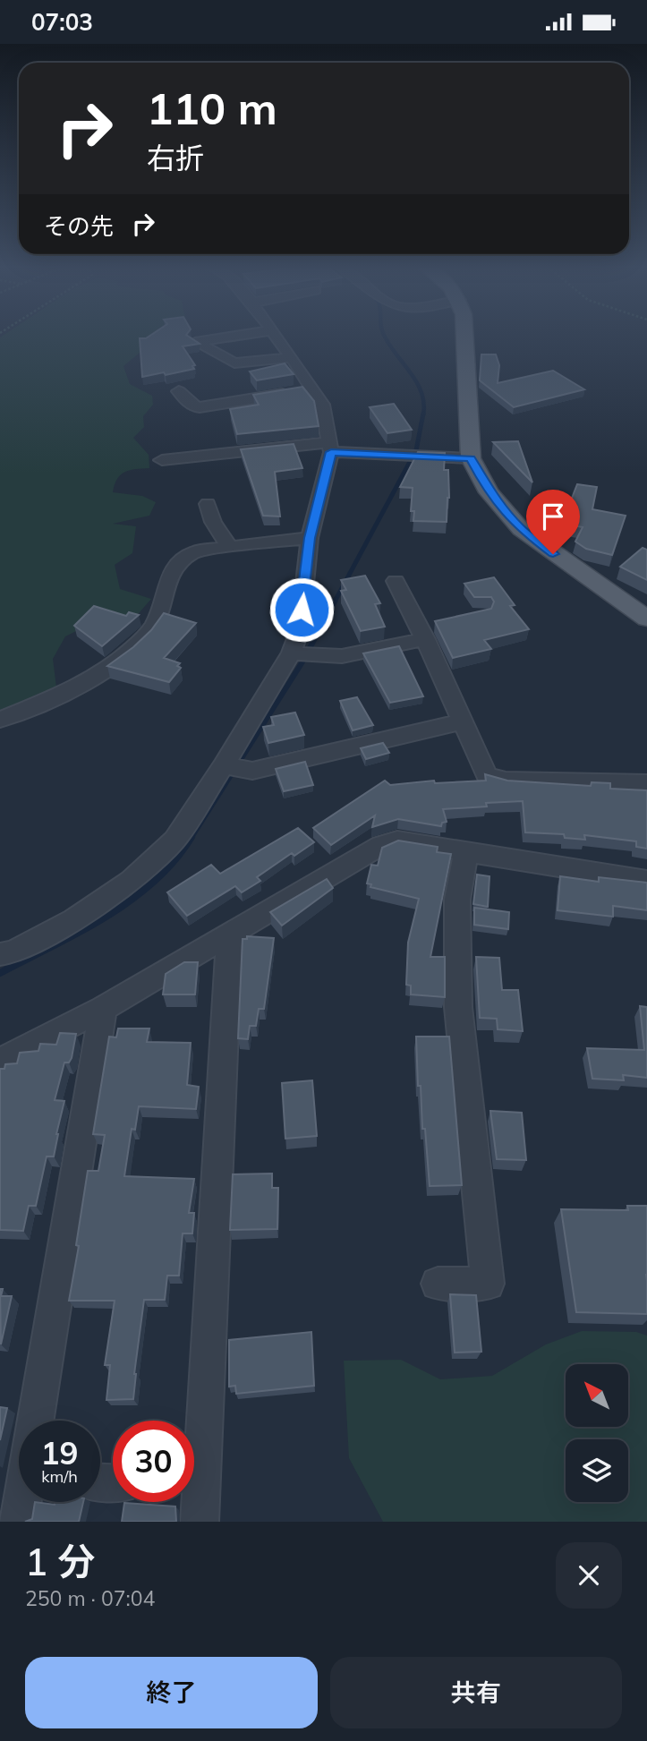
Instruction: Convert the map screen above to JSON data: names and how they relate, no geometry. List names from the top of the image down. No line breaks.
{"north":"top left","page":{"status":"07:03","turn":["110 m","右折"],"then":"その先","speed":"19 km/h","limit":"30","heading":["1 分","250 m · 07:04"],"buttons":["終了","共有"]}}
